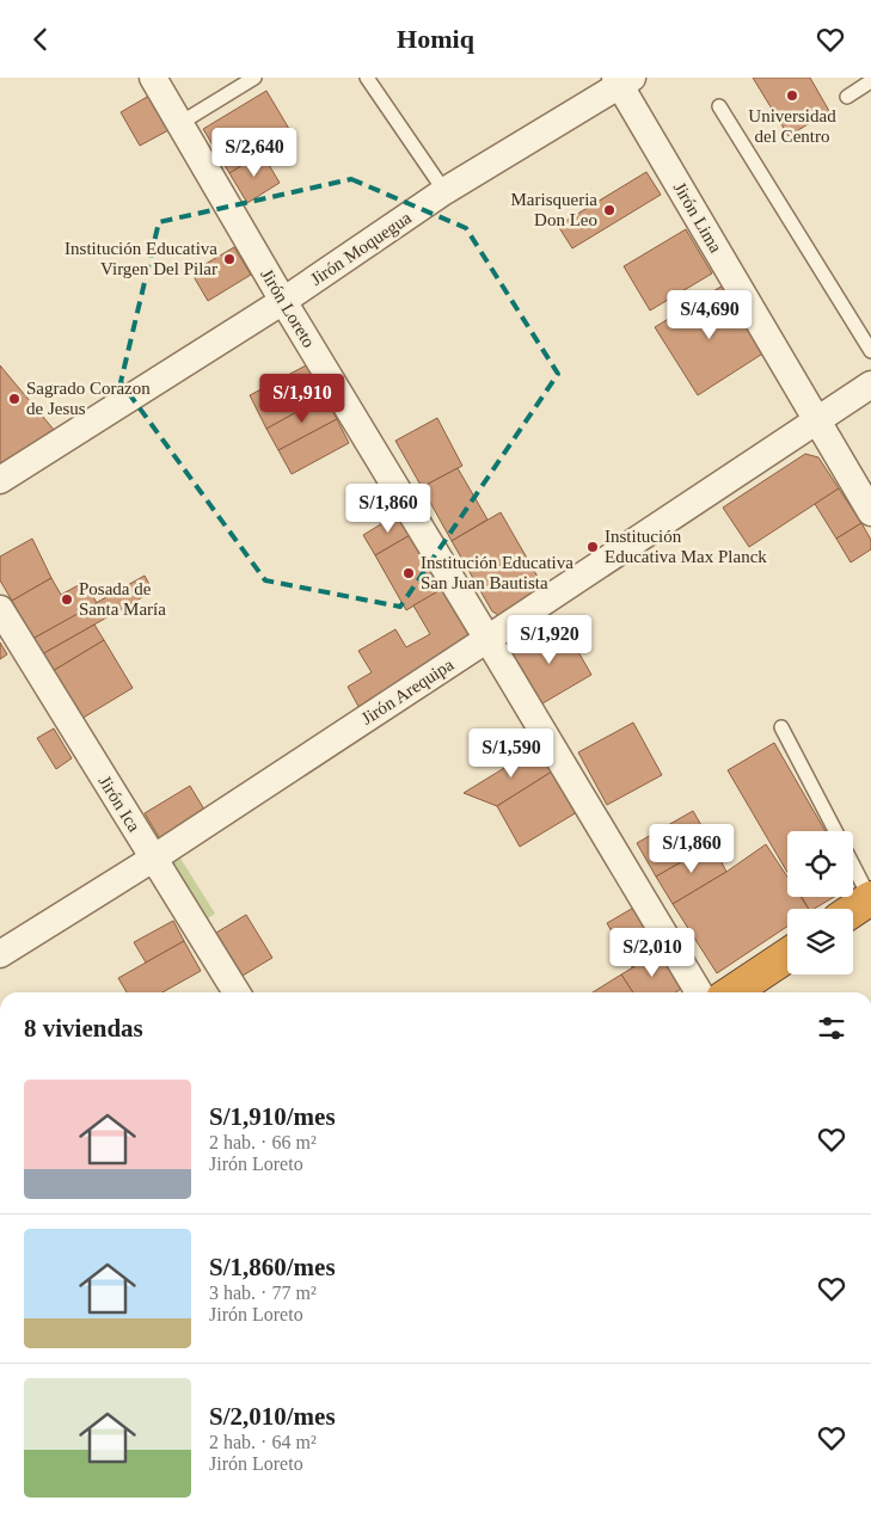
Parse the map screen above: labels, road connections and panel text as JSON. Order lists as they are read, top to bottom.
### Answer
{
  "streets": {
    "street": [
      "Jirón Lima",
      "Jirón Moquegua",
      "Jirón Loreto",
      "Jirón Arequipa",
      "Jirón Ica"
    ]
  },
  "crossings": [
    ["Jirón Lima", "Jirón Moquegua"],
    ["Jirón Lima", "Jirón Arequipa"],
    ["Jirón Moquegua", "Jirón Loreto"],
    ["Jirón Loreto", "Jirón Arequipa"],
    ["Jirón Arequipa", "Jirón Ica"]
  ],
  "places": [
    "Universidad del Centro",
    "Marisqueria Don Leo",
    "Institución Educativa Virgen Del Pilar",
    "Sagrado Corazon de Jesus",
    "Institución Educativa Max Planck",
    "Institución Educativa San Juan Bautista",
    "Posada de Santa María"
  ],
  "page": {
    "header": "Homiq",
    "price": [
      "S/2,640",
      "S/4,690",
      "S/1,910",
      "S/1,860",
      "S/1,920",
      "S/1,590",
      "S/1,860",
      "S/2,010"
    ],
    "heading": "8 viviendas",
    "list": [
      {
        "name": "S/1,910/mes",
        "note": "2 hab. · 66 m² · Jirón Loreto"
      },
      {
        "name": "S/1,860/mes",
        "note": "3 hab. · 77 m² · Jirón Loreto"
      },
      {
        "name": "S/2,010/mes",
        "note": "2 hab. · 64 m² · Jirón Loreto"
      }
    ]
  }
}
